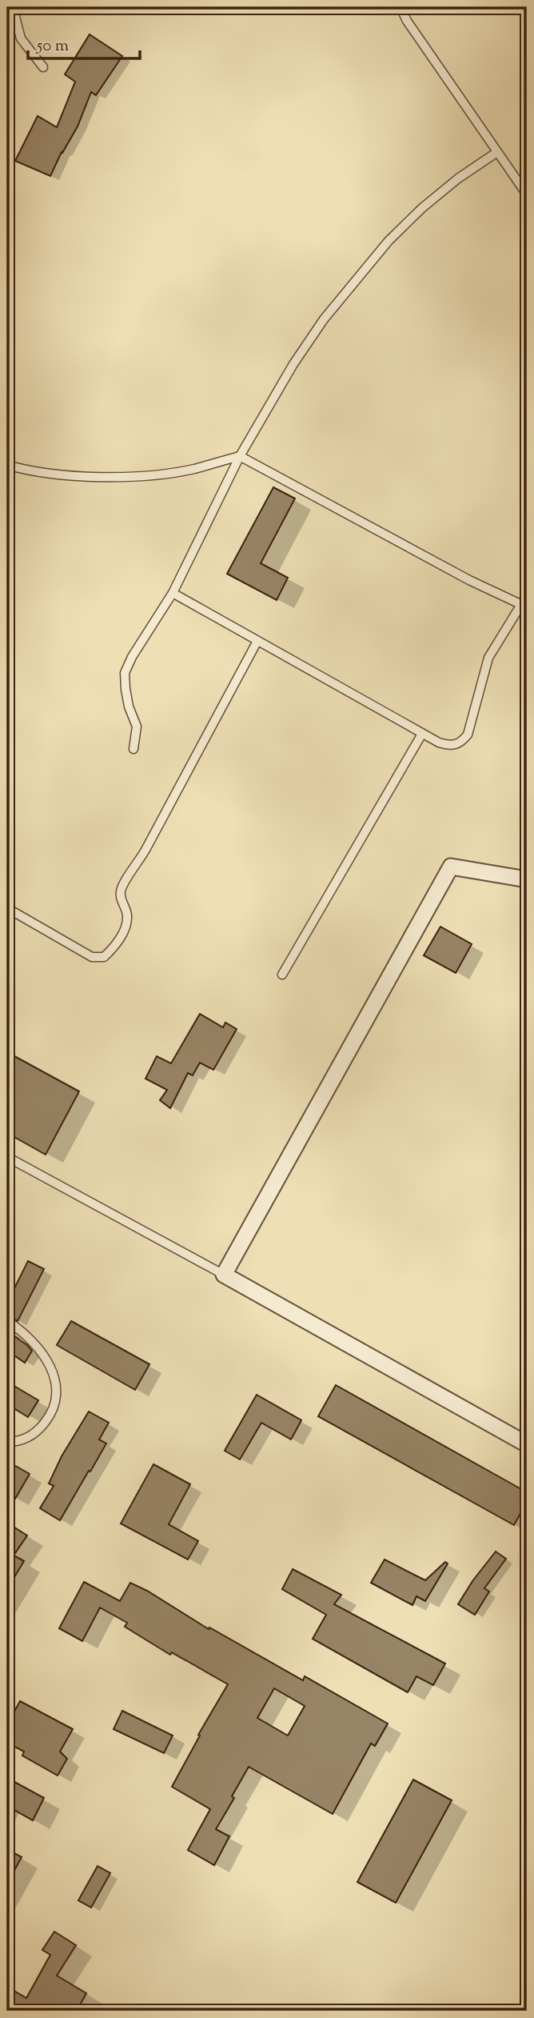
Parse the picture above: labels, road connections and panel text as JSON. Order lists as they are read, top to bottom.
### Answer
{
  "scale_bar": "50 m"
}
